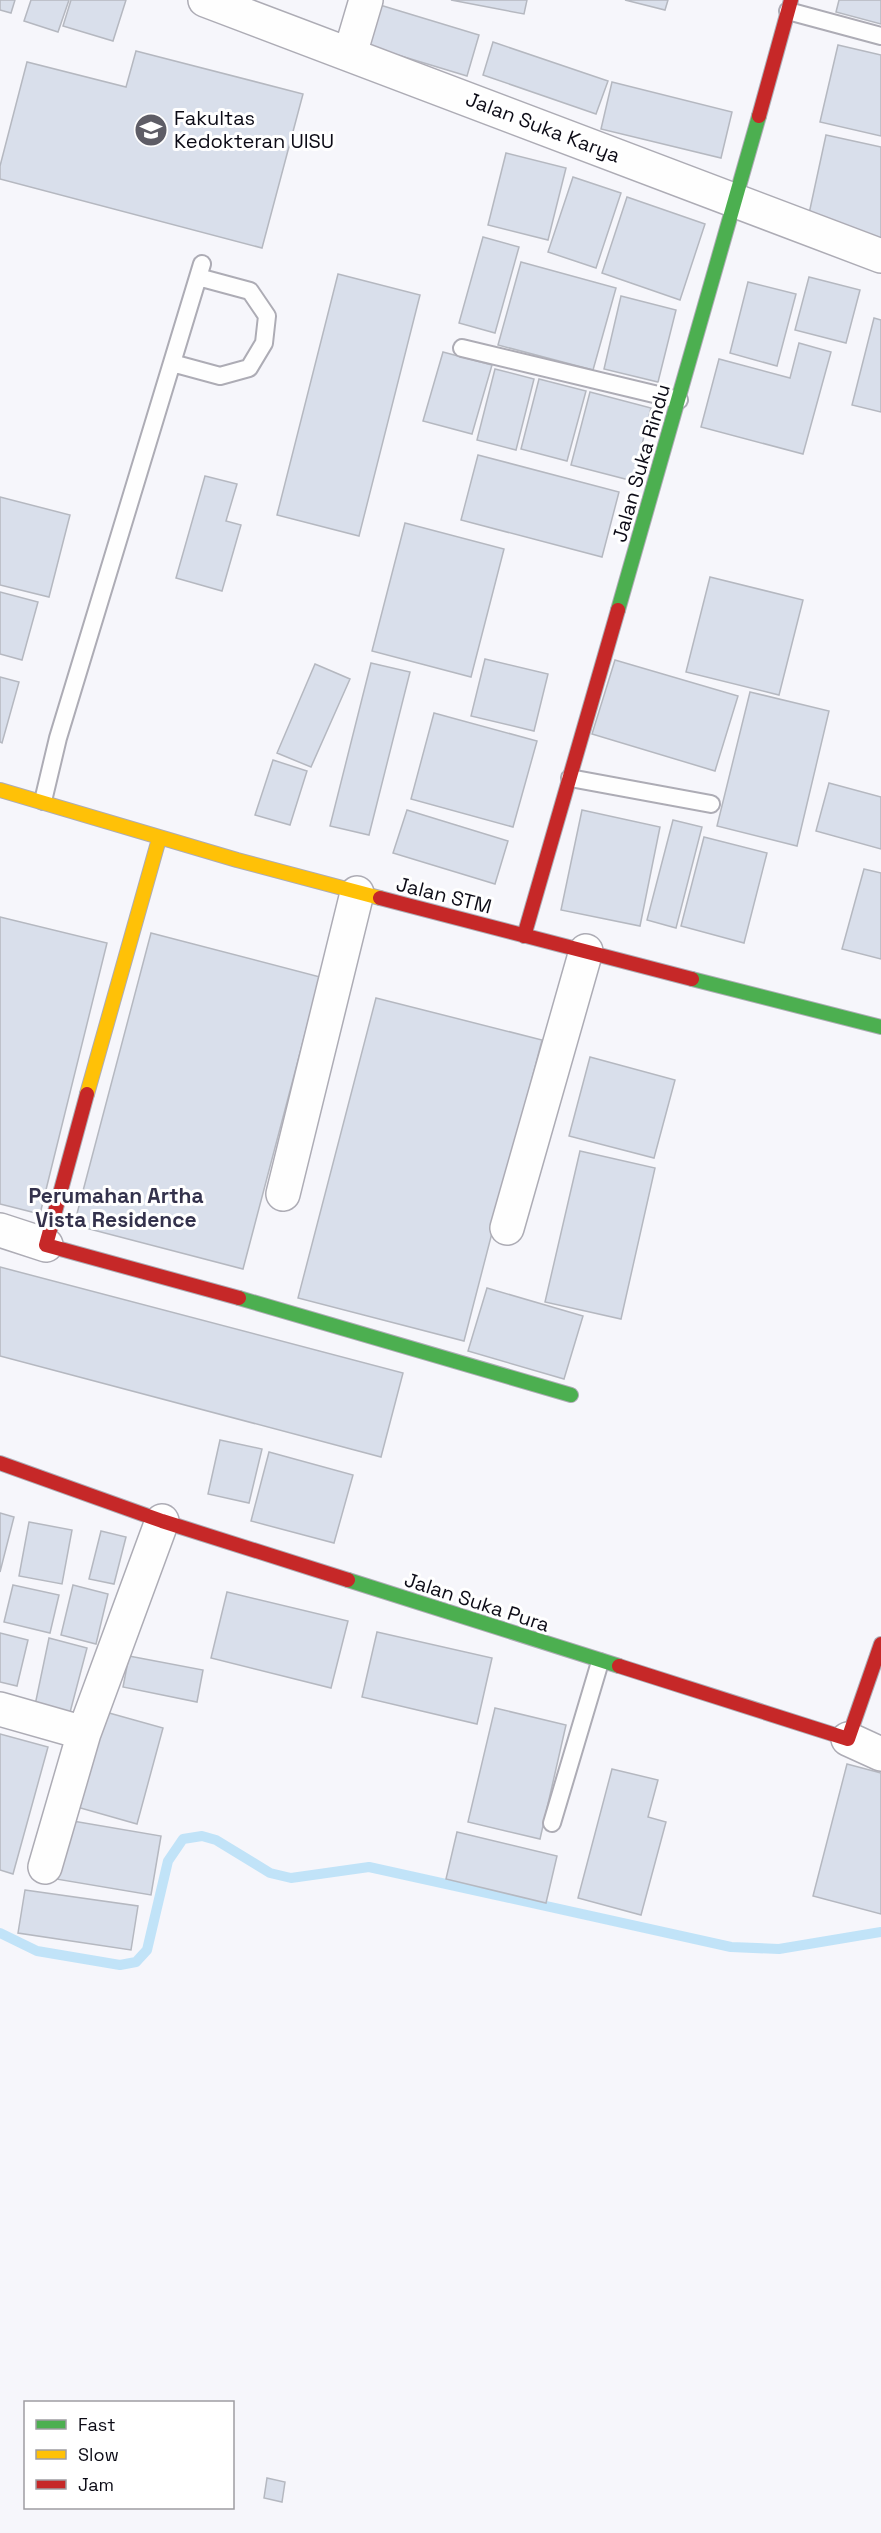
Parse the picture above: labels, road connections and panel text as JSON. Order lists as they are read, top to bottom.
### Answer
{
  "streets": {
    "street": [
      "Jalan Suka Karya",
      "Jalan Suka Rindu",
      "Jalan STM",
      "Jalan Suka Pura"
    ]
  },
  "crossings": [
    ["Jalan Suka Karya", "Jalan Suka Rindu"],
    ["Jalan Suka Rindu", "Jalan STM"]
  ],
  "districts": ["Perumahan Artha Vista Residence"],
  "places": {
    "school or university": ["Fakultas Kedokteran UISU"]
  },
  "legend": ["Fast", "Slow", "Jam"]
}
